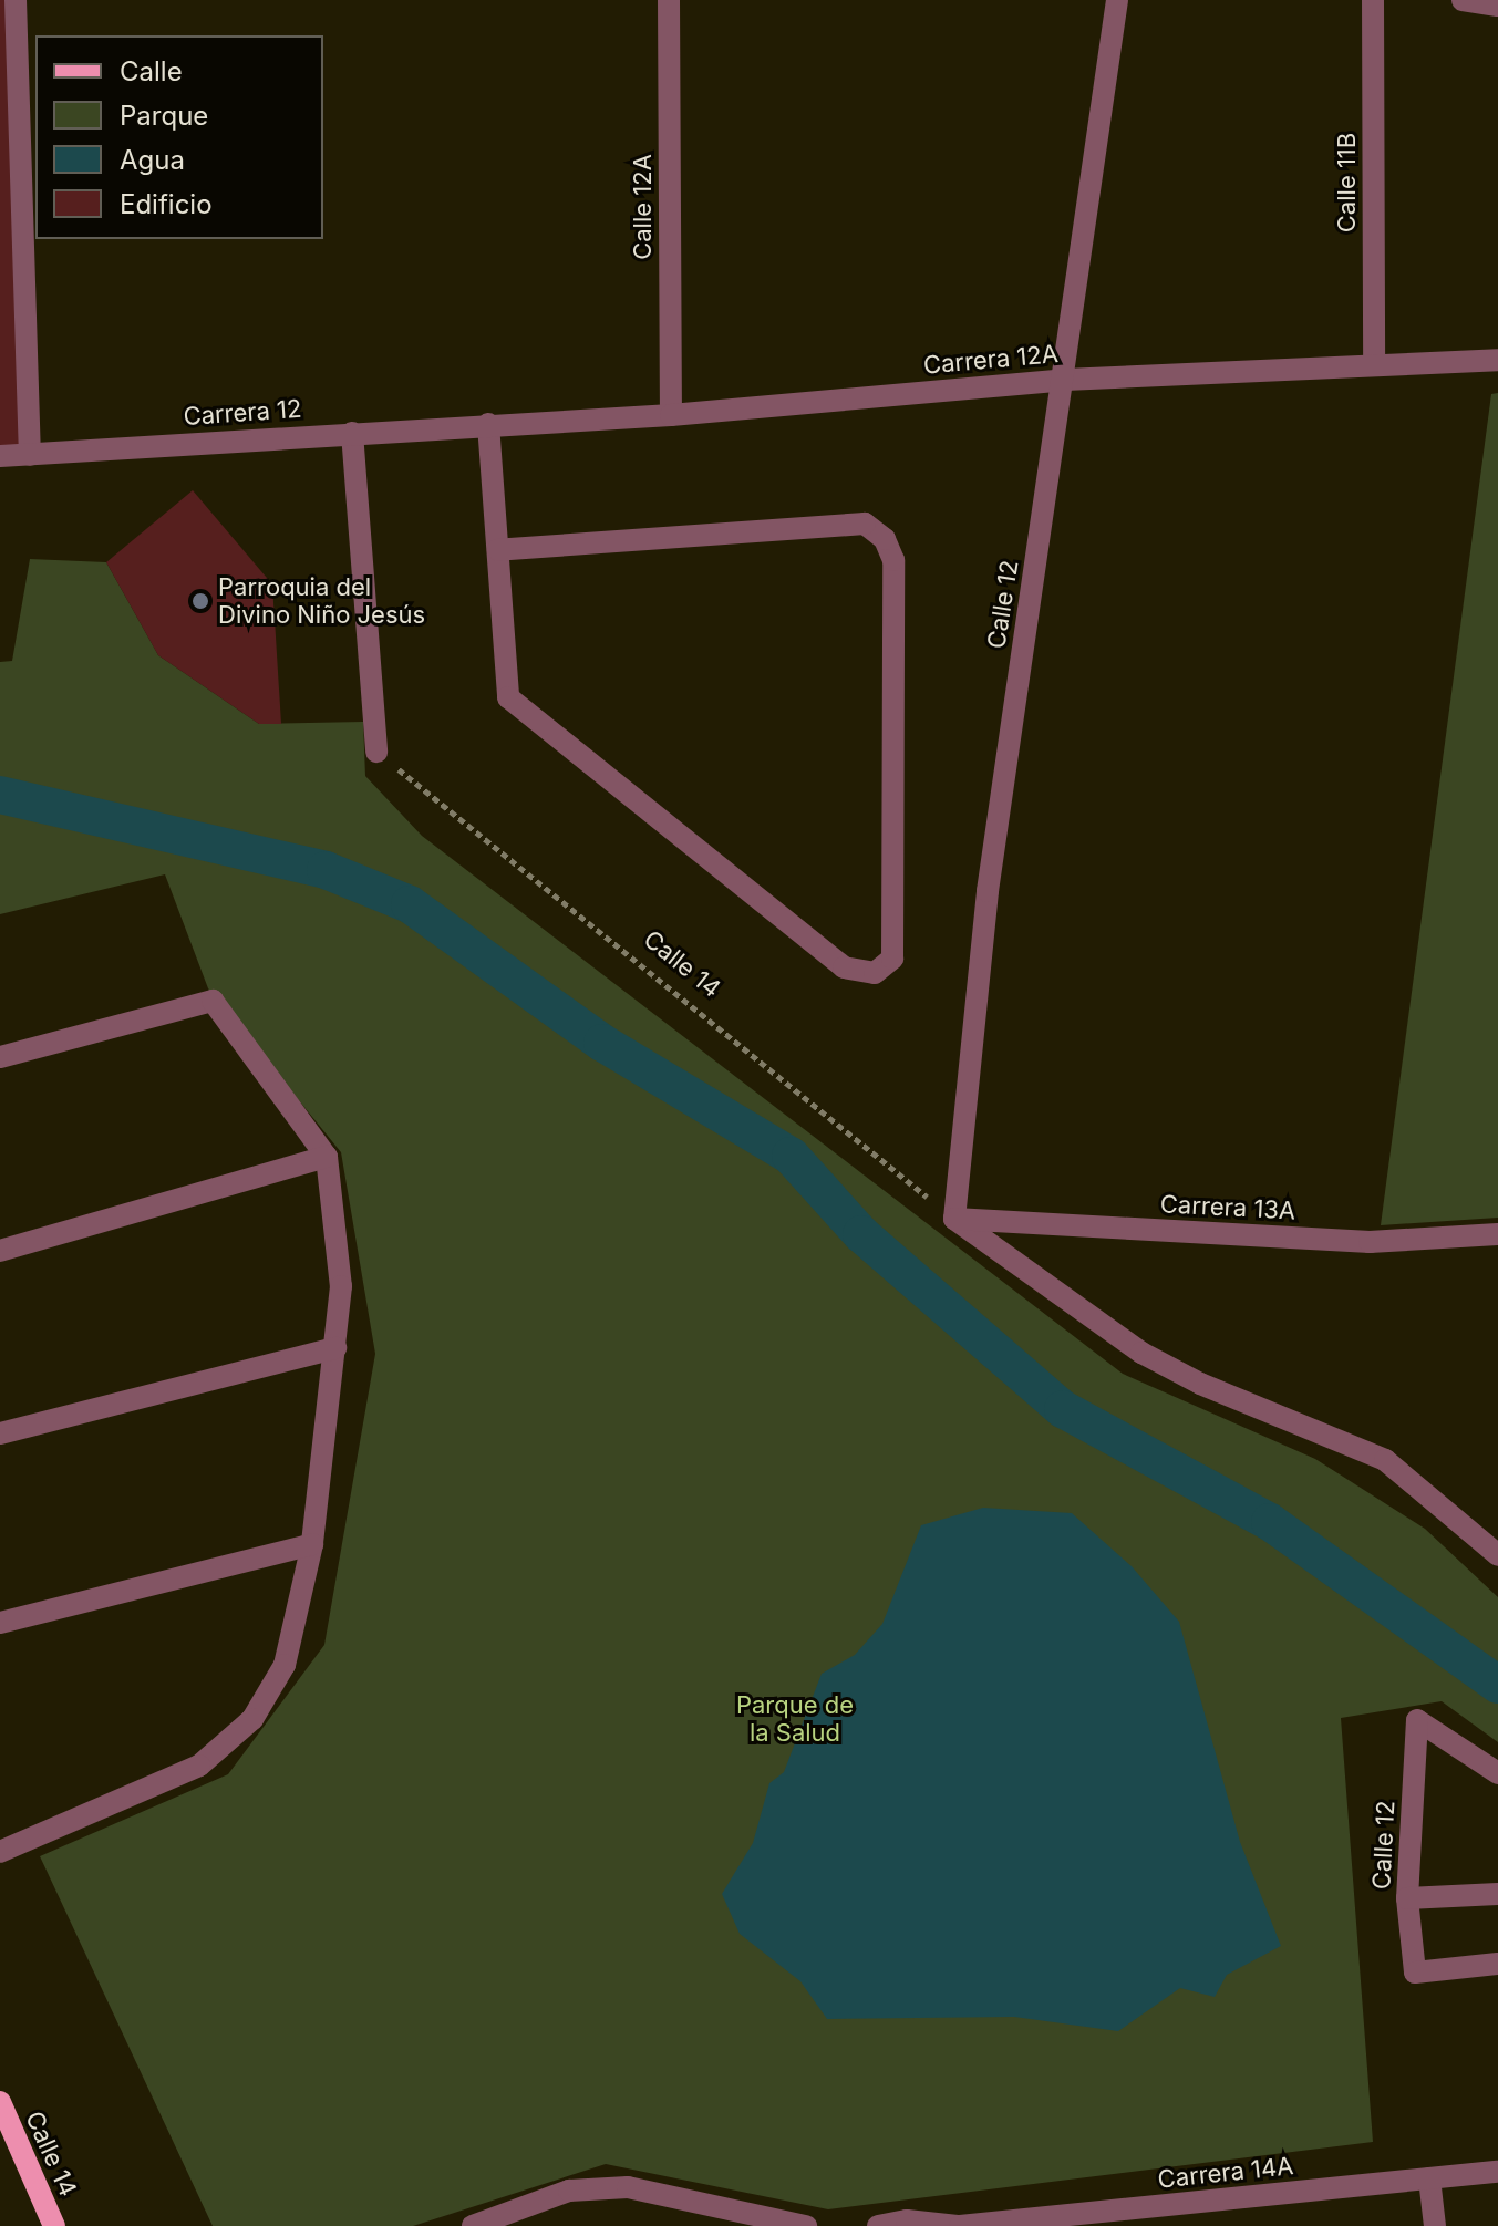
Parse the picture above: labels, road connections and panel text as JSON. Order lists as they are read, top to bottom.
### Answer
{
  "streets": {
    "main road": ["Calle 14"],
    "street": [
      "Calle 11B",
      "Calle 12A",
      "Carrera 12A",
      "Carrera 12",
      "Calle 12",
      "Carrera 13A",
      "Carrera 14A"
    ]
  },
  "crossings": [
    ["Calle 11B", "Carrera 12A"],
    ["Calle 12A", "Carrera 12A"],
    ["Carrera 12A", "Carrera 12"],
    ["Carrera 12A", "Calle 12"],
    ["Calle 12", "Calle 14"],
    ["Calle 12", "Carrera 13A"],
    ["Calle 14", "Carrera 13A"]
  ],
  "parks": ["Parque de la Salud"],
  "places": ["Parroquia del Divino Niño Jesús"],
  "legend": [
    "Calle",
    "Parque",
    "Agua",
    "Edificio"
  ]
}
